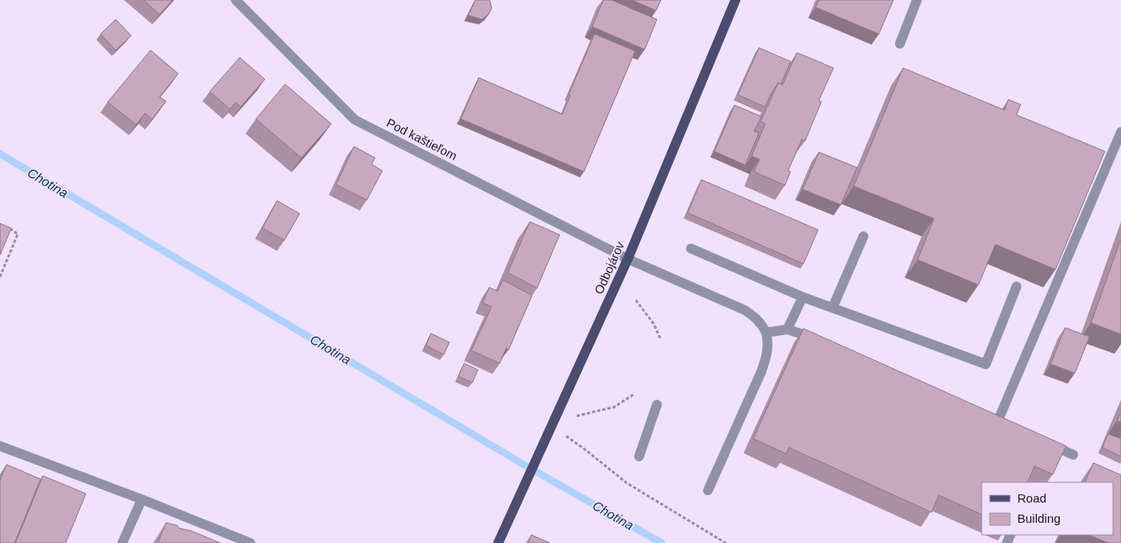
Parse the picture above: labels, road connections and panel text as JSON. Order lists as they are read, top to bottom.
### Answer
{
  "streets": {
    "main road": ["Odbojárov"],
    "street": ["Pod kaštieľom"]
  },
  "crossings": [
    ["Pod kaštieľom", "Odbojárov"]
  ],
  "water": ["Chotina"],
  "legend": ["Road", "Building"]
}
